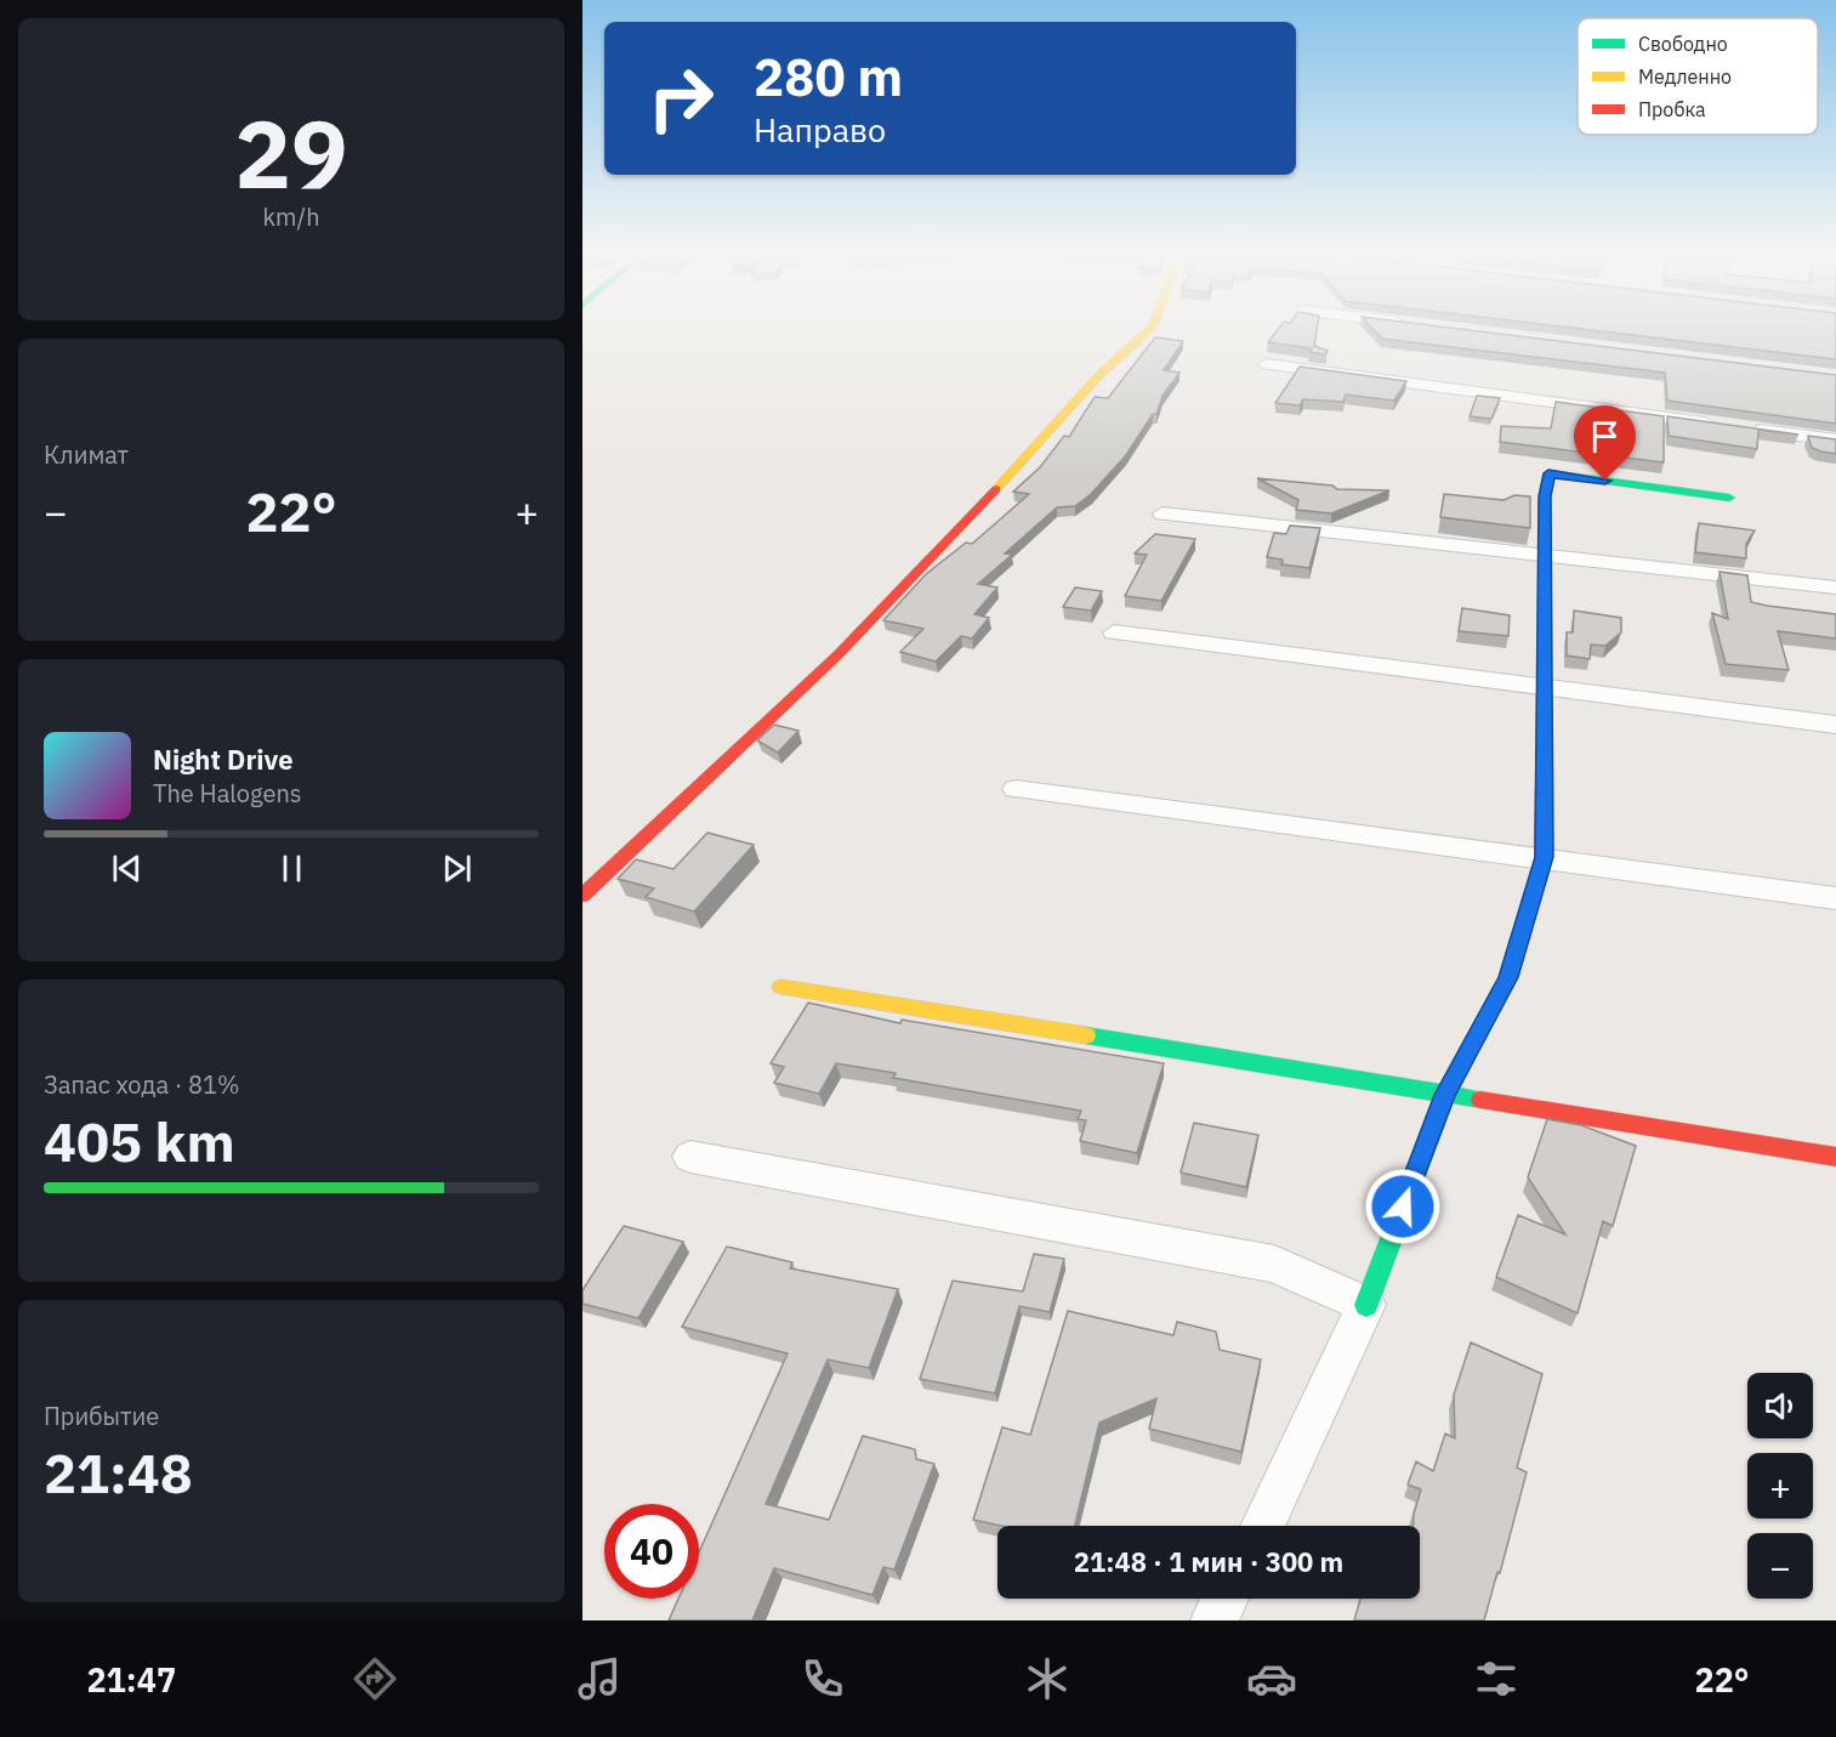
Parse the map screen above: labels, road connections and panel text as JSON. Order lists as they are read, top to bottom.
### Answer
{
  "legend": ["Свободно", "Медленно", "Пробка"],
  "page": {
    "tile": [
      ["29", "km/h"],
      "Климат",
      ["Запас хода · 81%", "405 km"],
      ["Прибытие", "21:48"]
    ],
    "turn": ["280 m", "Направо"],
    "heat": ["−", "22°", "+"],
    "song": ["Night Drive", "The Halogens"],
    "map_buttons": ["+", "−"],
    "limit": "40",
    "trip": "21:48 · 1 мин · 300 m",
    "tabs": ["21:47", "22°"]
  }
}
